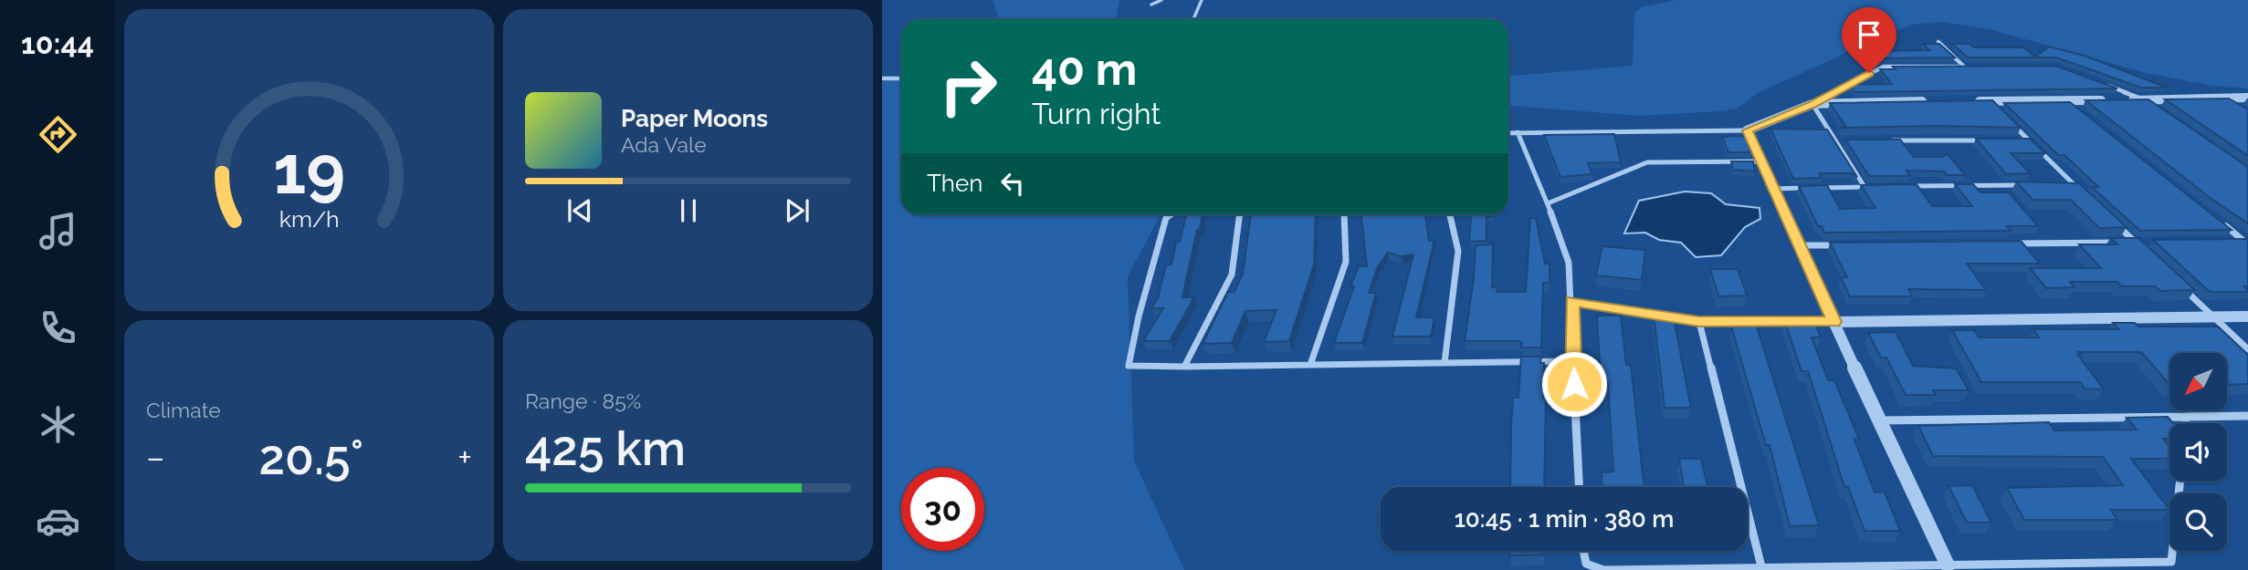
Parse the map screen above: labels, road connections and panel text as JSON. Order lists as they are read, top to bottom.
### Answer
{
  "north": "bottom left",
  "page": {
    "tabs": "10:44",
    "turn": ["40 m", "Turn right"],
    "song": ["Paper Moons", "Ada Vale"],
    "then": "Then",
    "tile": [
      "Climate",
      ["Range · 85%", "425 km"]
    ],
    "heat": ["−", "20.5°", "+"],
    "limit": "30",
    "trip": "10:45 · 1 min · 380 m",
    "gauge": ["19", "km/h"]
  }
}
